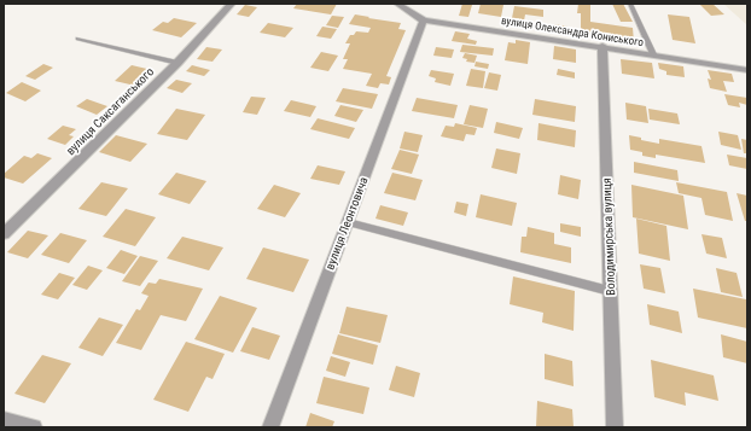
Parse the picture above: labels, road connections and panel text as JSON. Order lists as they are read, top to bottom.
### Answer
{
  "streets": {
    "street": [
      "вулиця Олександра Кониського",
      "вулиця Саксаганського",
      "вулиця Леонтовича",
      "Володимирська вулиця"
    ]
  },
  "crossings": [
    ["вулиця Олександра Кониського", "вулиця Леонтовича"],
    ["вулиця Олександра Кониського", "Володимирська вулиця"]
  ]
}
